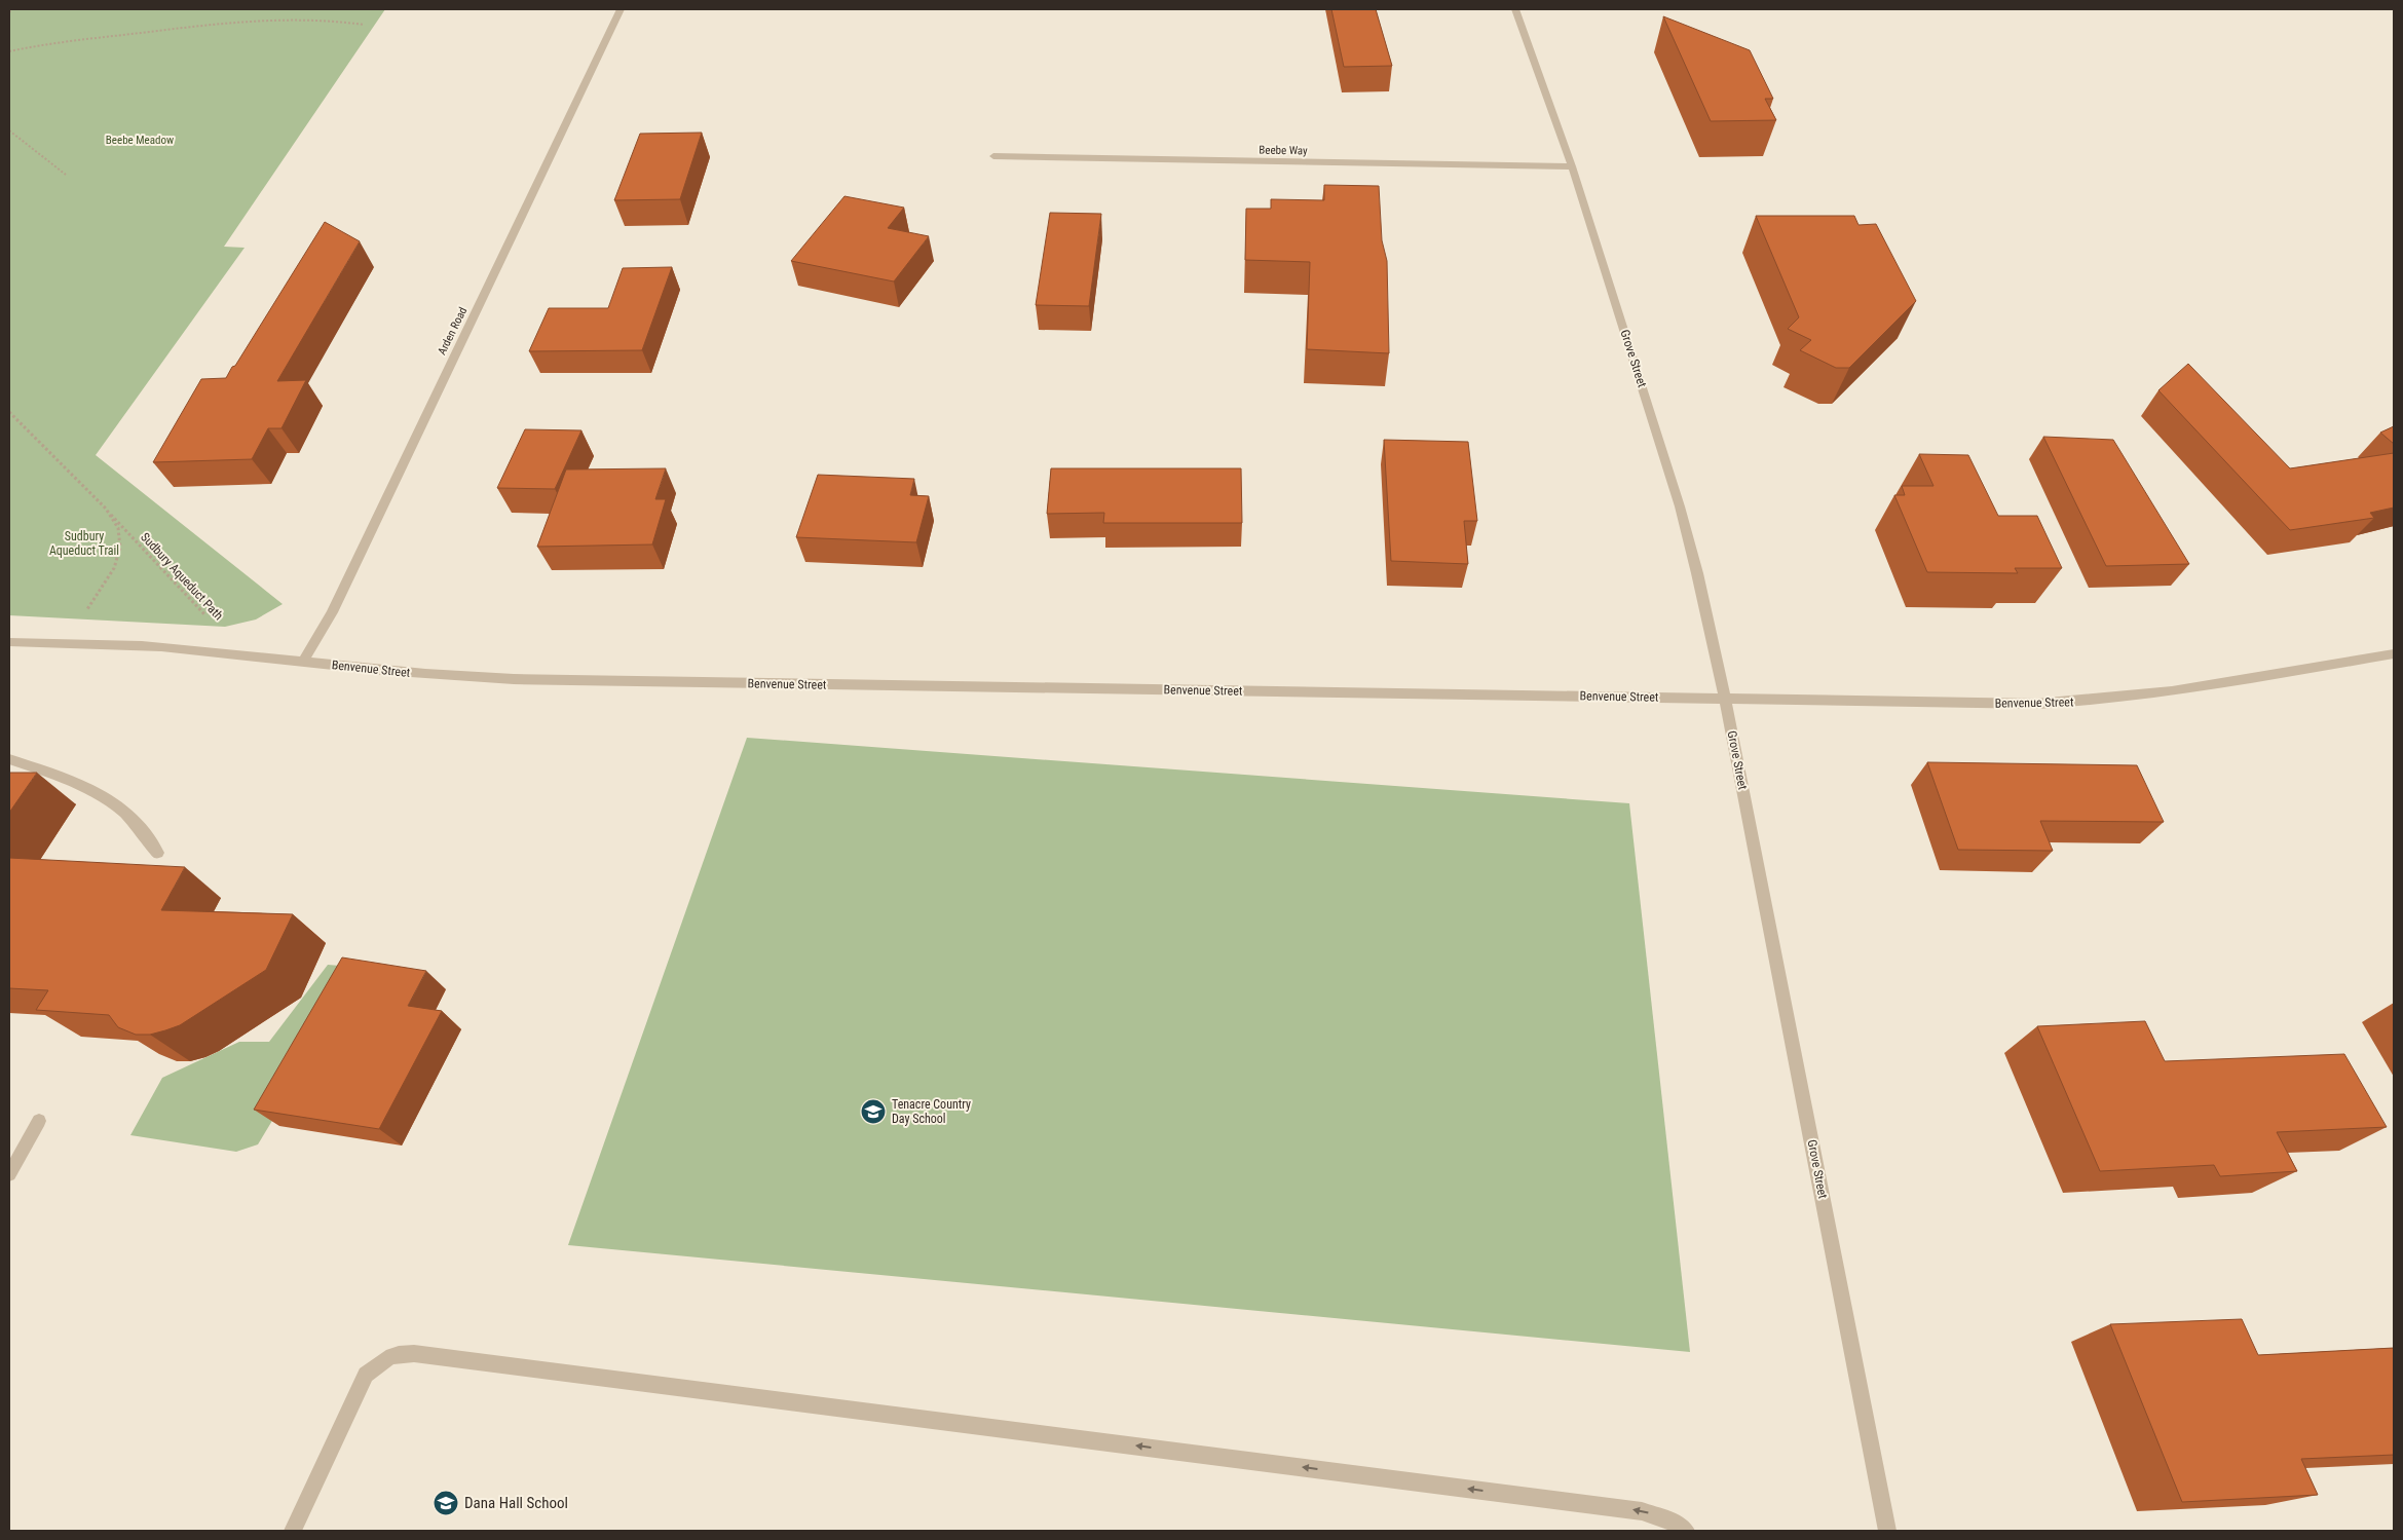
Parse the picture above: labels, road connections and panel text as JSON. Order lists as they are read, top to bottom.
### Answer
{
  "streets": {
    "street": [
      "Beebe Way",
      "Arden Road",
      "Grove Street",
      "Benvenue Street"
    ],
    "path": ["Sudbury Aqueduct Path"]
  },
  "crossings": [
    ["Beebe Way", "Grove Street"],
    ["Arden Road", "Benvenue Street"],
    ["Grove Street", "Benvenue Street"],
    ["Sudbury Aqueduct Path", "Benvenue Street"]
  ],
  "parks": ["Beebe Meadow", "Sudbury Aqueduct Trail"],
  "places": {
    "school or university": ["Tenacre Country Day School", "Dana Hall School"]
  }
}
